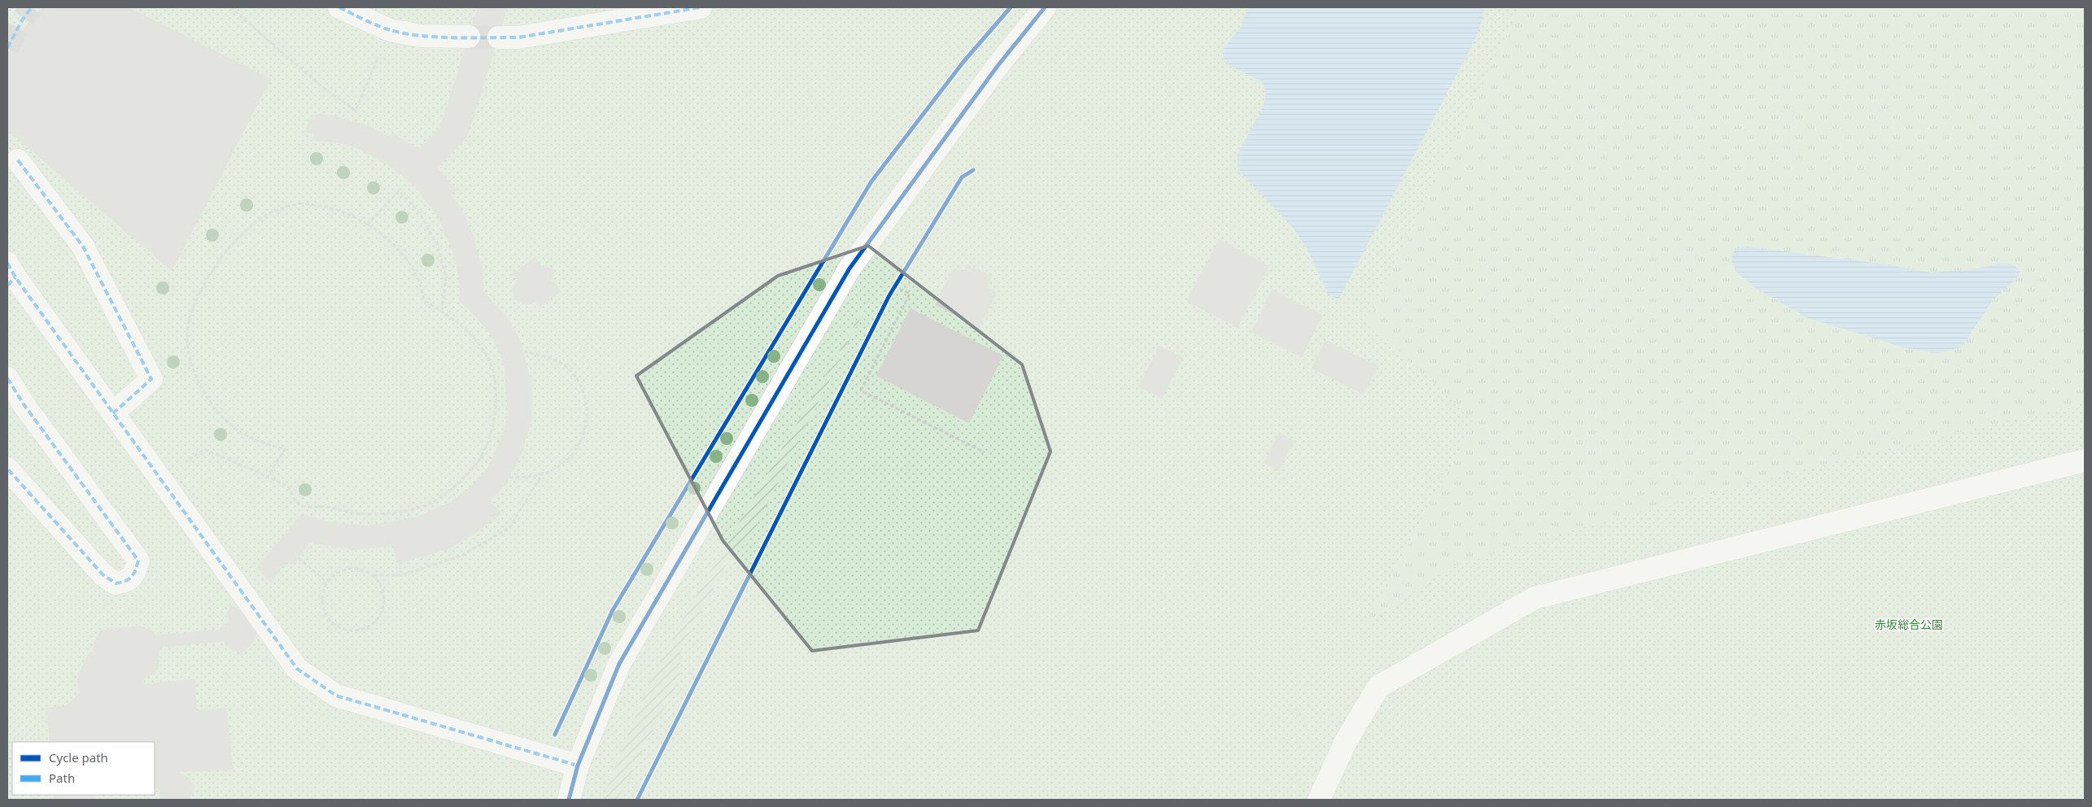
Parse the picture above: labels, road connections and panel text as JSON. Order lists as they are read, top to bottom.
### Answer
{
  "parks": ["赤坂総合公園"],
  "legend": ["Cycle path", "Path"]
}
